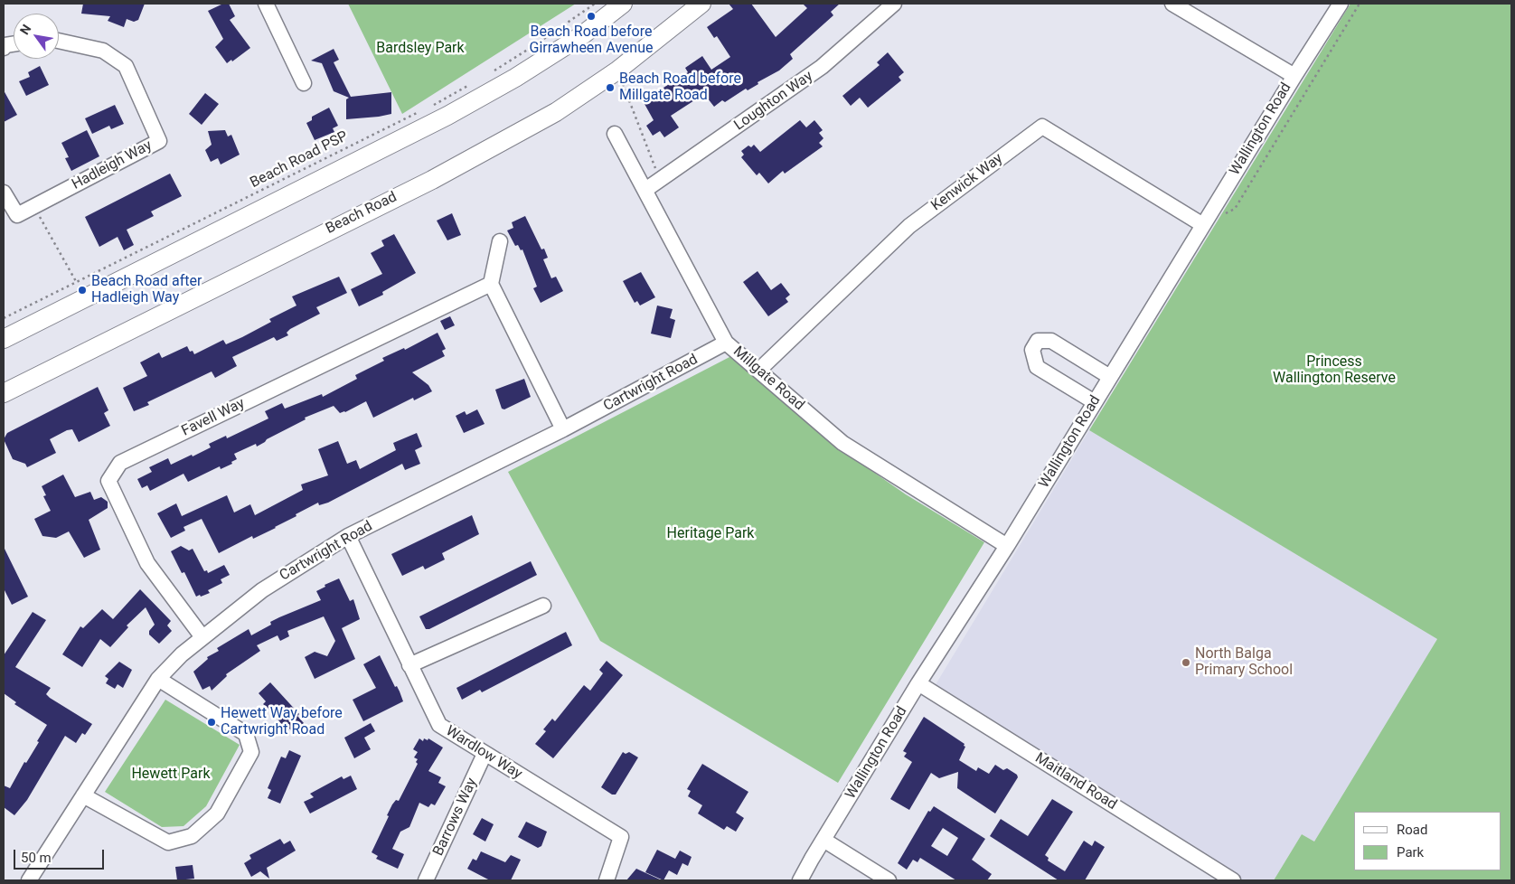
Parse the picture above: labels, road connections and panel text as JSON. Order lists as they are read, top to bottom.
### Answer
{
  "streets": {
    "main road": ["Beach Road"],
    "street": [
      "Loughton Way",
      "Wallington Road",
      "Hadleigh Way",
      "Kenwick Way",
      "Millgate Road",
      "Cartwright Road",
      "Favell Way",
      "Wardlow Way",
      "Maitland Road",
      "Barrows Way"
    ],
    "path": ["Beach Road PSP"]
  },
  "crossings": [
    ["Loughton Way", "Millgate Road"],
    ["Wallington Road", "Kenwick Way"],
    ["Wallington Road", "Millgate Road"],
    ["Wallington Road", "Maitland Road"],
    ["Kenwick Way", "Millgate Road"],
    ["Millgate Road", "Cartwright Road"],
    ["Cartwright Road", "Favell Way"],
    ["Cartwright Road", "Wardlow Way"],
    ["Wardlow Way", "Barrows Way"]
  ],
  "parks": [
    "Bardsley Park",
    "Princess Wallington Reserve",
    "Heritage Park",
    "Hewett Park"
  ],
  "places": [
    "Beach Road before Girrawheen Avenue",
    "Beach Road before Millgate Road",
    "Beach Road after Hadleigh Way",
    "North Balga Primary School",
    "Hewett Way before Cartwright Road"
  ],
  "legend": ["Road", "Park"],
  "scale_bar": "50 m",
  "north": "top left"
}
